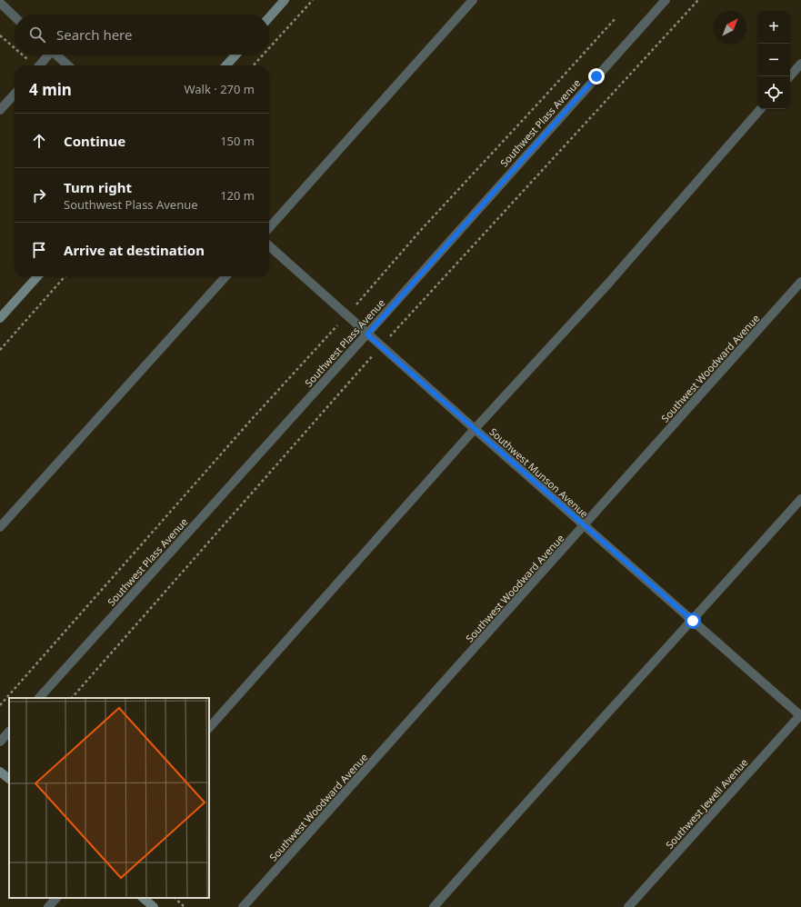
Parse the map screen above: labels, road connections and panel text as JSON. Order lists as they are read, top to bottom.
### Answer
{
  "streets": {
    "street": [
      "Southwest Plass Avenue",
      "Southwest Woodward Avenue",
      "Southwest Munson Avenue",
      "Southwest Jewell Avenue"
    ]
  },
  "crossings": [
    ["Southwest Plass Avenue", "Southwest Munson Avenue"],
    ["Southwest Woodward Avenue", "Southwest Munson Avenue"],
    ["Southwest Munson Avenue", "Southwest Jewell Avenue"]
  ],
  "north": "top right",
  "page": {
    "map_buttons": ["+", "−"],
    "search": "Search here",
    "heading": ["4 min", "Walk · 270 m"],
    "list": [
      ["Continue", "150 m"],
      ["Turn right", "Southwest Plass Avenue", "120 m"],
      "Arrive at destination"
    ]
  }
}
